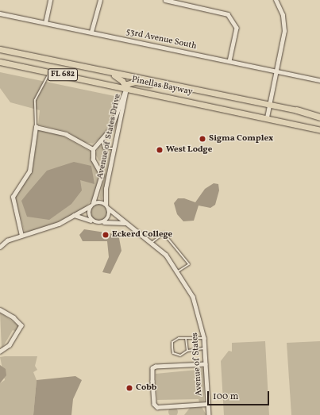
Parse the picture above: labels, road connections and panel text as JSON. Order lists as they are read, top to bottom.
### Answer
{
  "streets": {
    "main road": ["FL 682", "Pinellas Bayway"],
    "street": ["53rd Avenue South", "Avenue of States Drive", "Avenue of States"]
  },
  "crossings": [
    ["Pinellas Bayway", "Avenue of States Drive"],
    ["Avenue of States Drive", "Avenue of States"]
  ],
  "places": [
    "Sigma Complex",
    "West Lodge",
    "Eckerd College",
    "Cobb"
  ],
  "scale_bar": "100 m"
}
